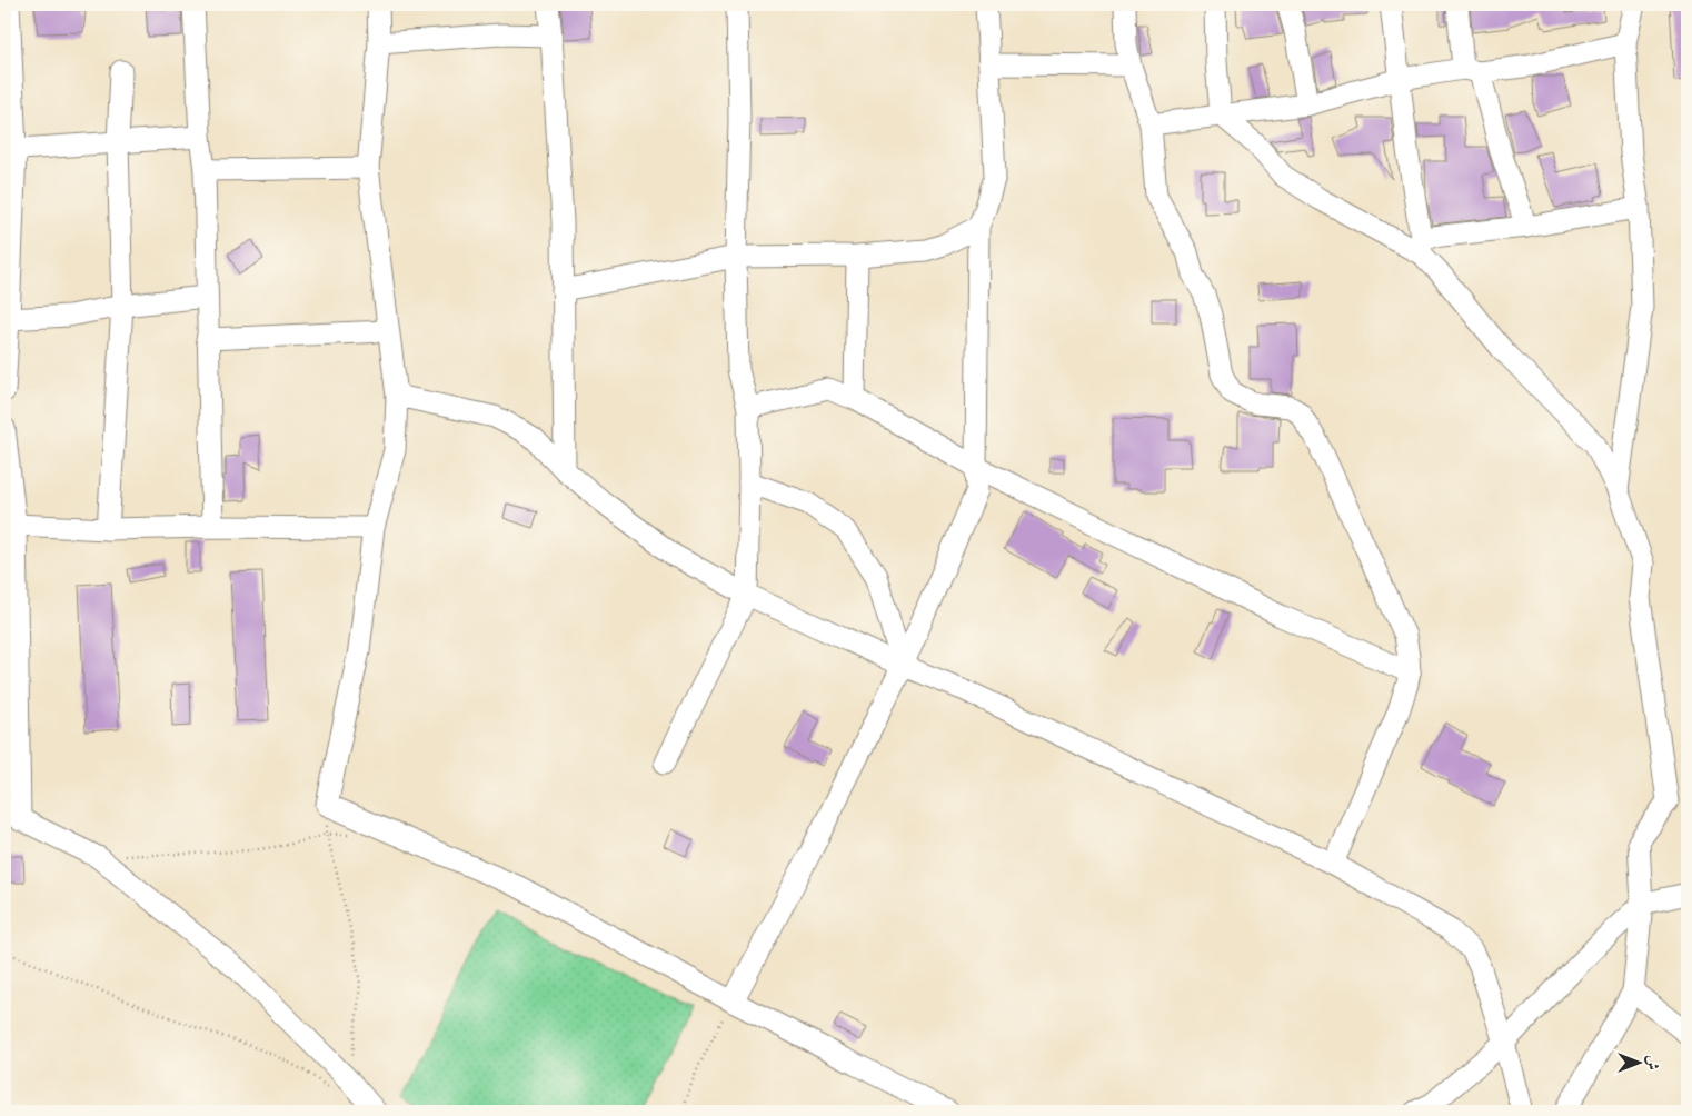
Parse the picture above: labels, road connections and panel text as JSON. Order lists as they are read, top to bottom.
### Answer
{
  "north": "right"
}
